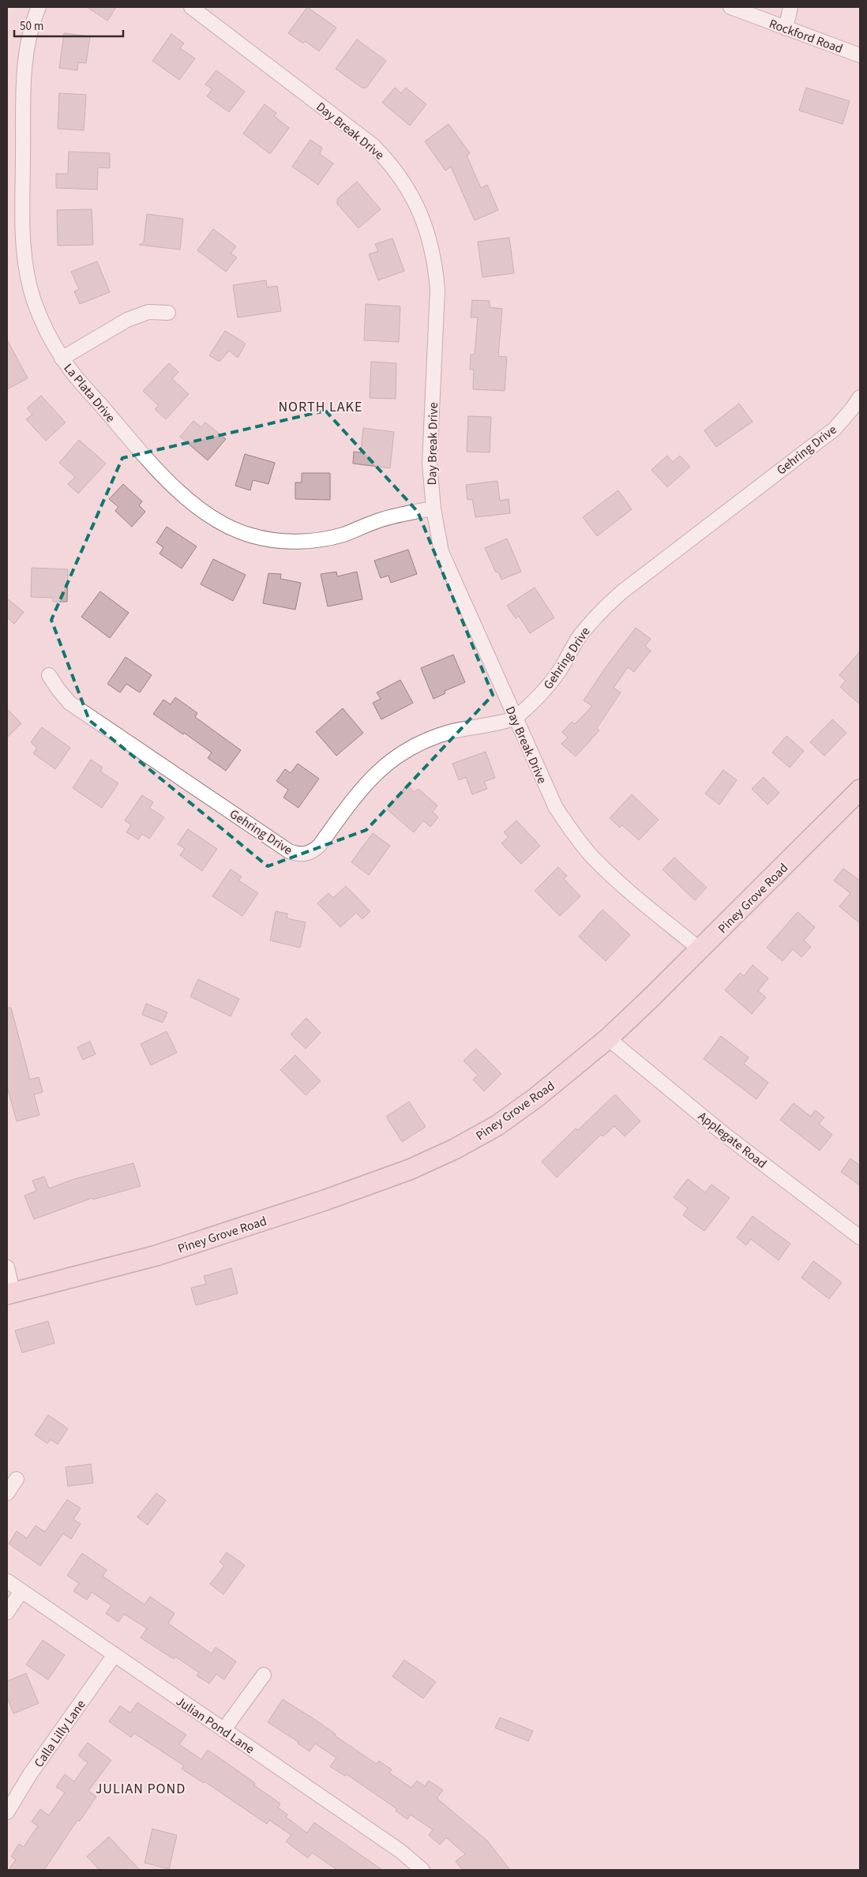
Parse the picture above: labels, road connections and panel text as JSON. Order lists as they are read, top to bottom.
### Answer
{
  "streets": {
    "main road": ["Piney Grove Road"],
    "street": [
      "Rockford Road",
      "Day Break Drive",
      "La Plata Drive",
      "Gehring Drive",
      "Applegate Road",
      "Julian Pond Lane",
      "Calla Lilly Lane"
    ]
  },
  "crossings": [
    ["Day Break Drive", "La Plata Drive"],
    ["Day Break Drive", "Gehring Drive"],
    ["Day Break Drive", "Piney Grove Road"],
    ["Piney Grove Road", "Applegate Road"],
    ["Julian Pond Lane", "Calla Lilly Lane"]
  ],
  "districts": ["NORTH LAKE", "JULIAN POND"],
  "scale_bar": "50 m"
}
